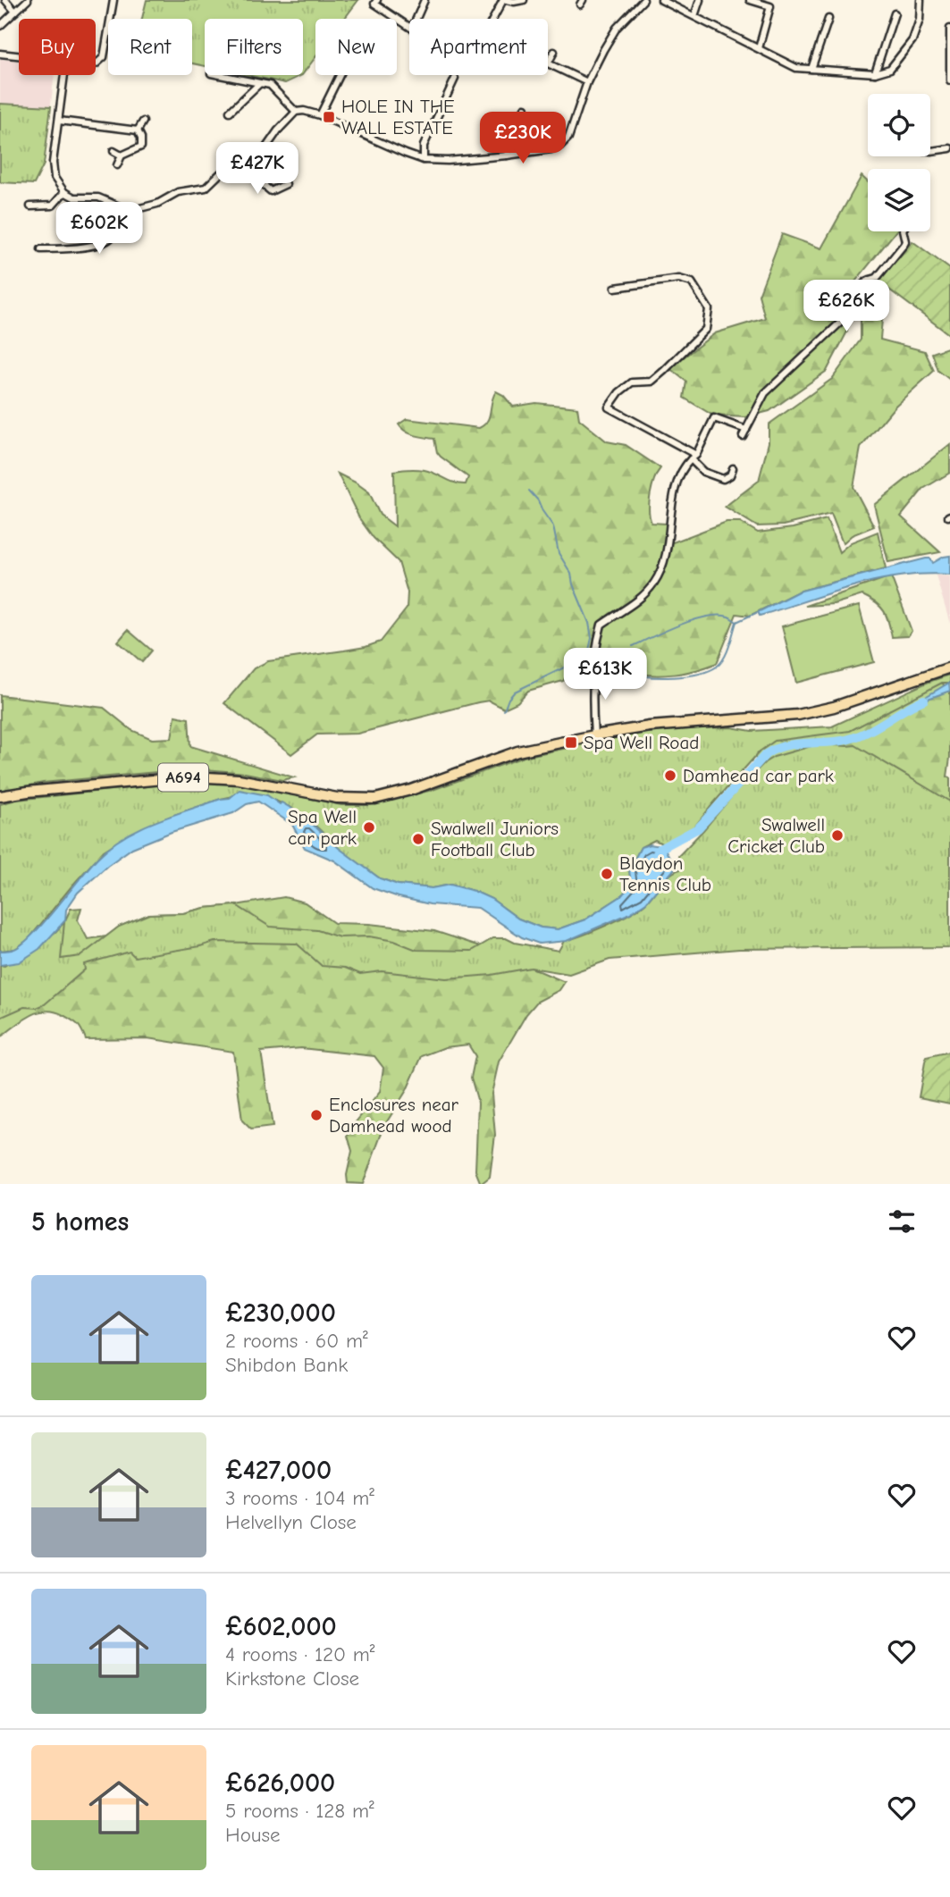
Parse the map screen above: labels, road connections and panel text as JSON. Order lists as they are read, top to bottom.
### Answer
{
  "streets": {
    "main road": ["A694"]
  },
  "places": {
    "transit": ["HOLE IN THE WALL ESTATE", "Spa Well Road"],
    "other": [
      "Damhead car park",
      "Spa Well car park",
      "Swalwell Cricket Club",
      "Swalwell Juniors Football Club",
      "Blaydon Tennis Club",
      "Enclosures near Damhead wood"
    ]
  },
  "page": {
    "chip": [
      "Buy",
      "Rent",
      "Filters",
      "New",
      "Apartment"
    ],
    "price": [
      "£230K",
      "£427K",
      "£602K",
      "£626K",
      "£613K"
    ],
    "heading": "5 homes",
    "list": [
      {
        "name": "£230,000",
        "note": "2 rooms · 60 m² · Shibdon Bank"
      },
      {
        "name": "£427,000",
        "note": "3 rooms · 104 m² · Helvellyn Close"
      },
      {
        "name": "£602,000",
        "note": "4 rooms · 120 m² · Kirkstone Close"
      },
      {
        "name": "£626,000",
        "note": "5 rooms · 128 m² · House"
      }
    ]
  }
}
